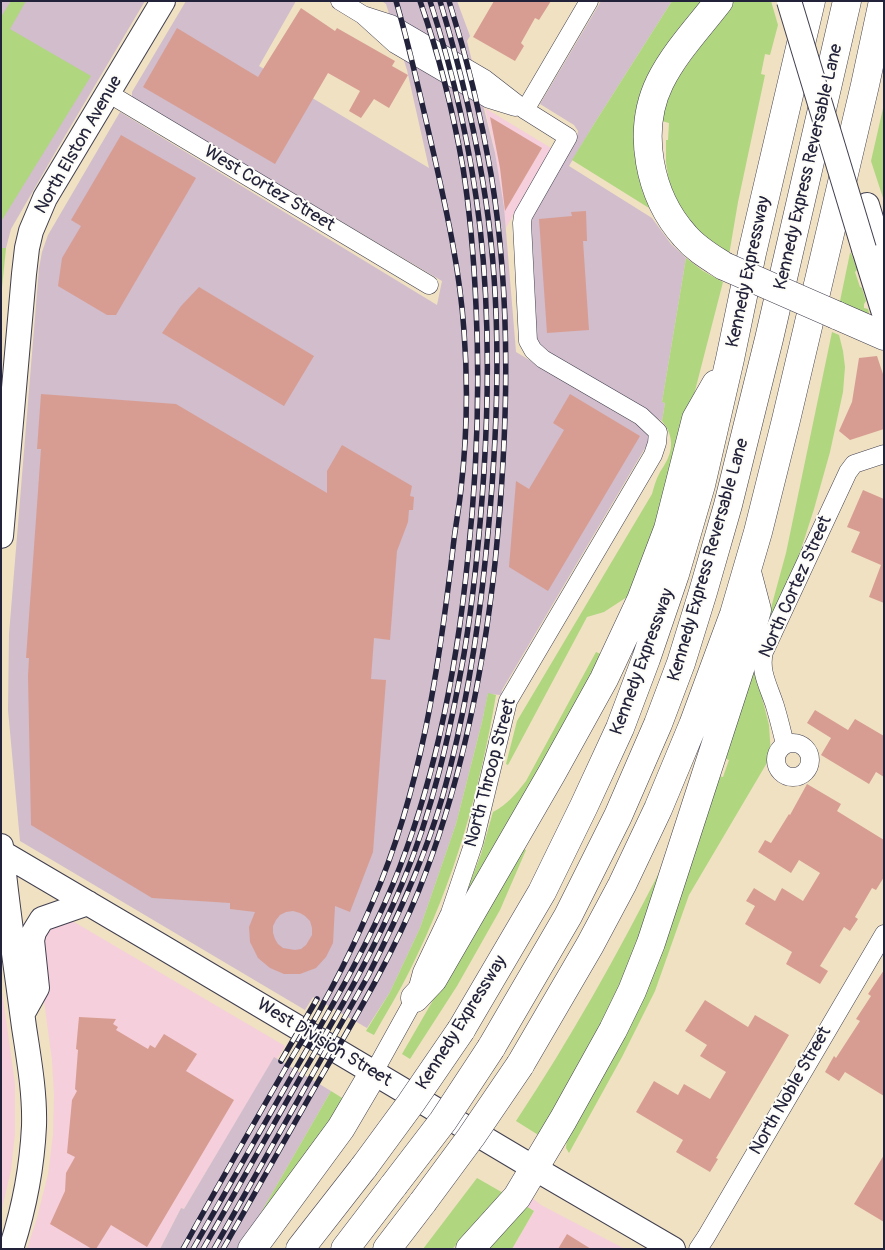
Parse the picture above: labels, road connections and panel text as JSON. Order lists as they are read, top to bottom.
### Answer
{
  "streets": {
    "highway": ["Kennedy Express Reversable Lane", "Kennedy Expressway"],
    "main road": ["North Elston Avenue", "West Division Street"],
    "street": [
      "West Cortez Street",
      "North Cortez Street",
      "North Throop Street",
      "North Noble Street"
    ]
  },
  "crossings": [
    ["North Elston Avenue", "West Cortez Street"],
    ["North Throop Street", "West Division Street"]
  ]
}
